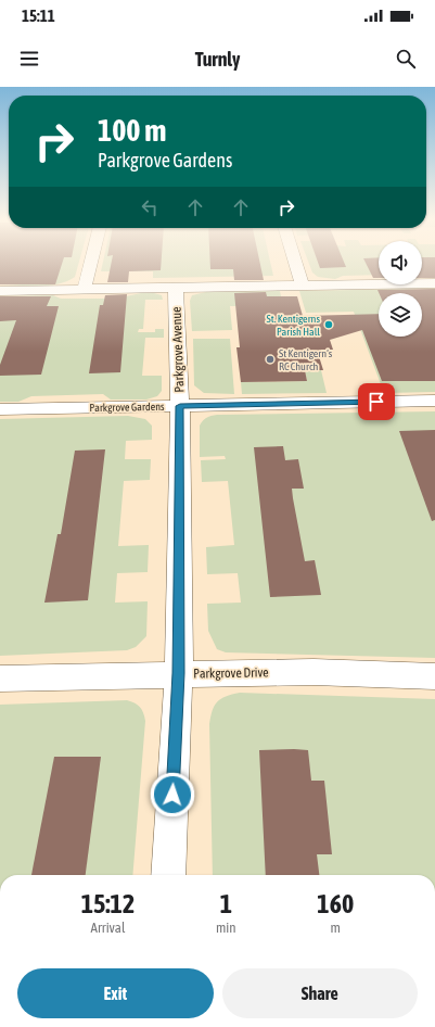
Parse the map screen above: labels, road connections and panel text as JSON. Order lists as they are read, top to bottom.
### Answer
{
  "streets": {
    "street": ["Parkgrove Avenue", "Parkgrove Gardens", "Parkgrove Drive"]
  },
  "crossings": [
    ["Parkgrove Avenue", "Parkgrove Gardens"],
    ["Parkgrove Avenue", "Parkgrove Drive"]
  ],
  "places": ["St. Kentigerns Parish Hall", "St Kentigern’s RC Church"],
  "page": {
    "status": "15:11",
    "header": "Turnly",
    "turn": ["100 m", "Parkgrove Gardens"],
    "eta": [
      "15:12",
      "Arrival",
      "1",
      "min",
      "160",
      "m"
    ],
    "buttons": ["Exit", "Share"]
  }
}
